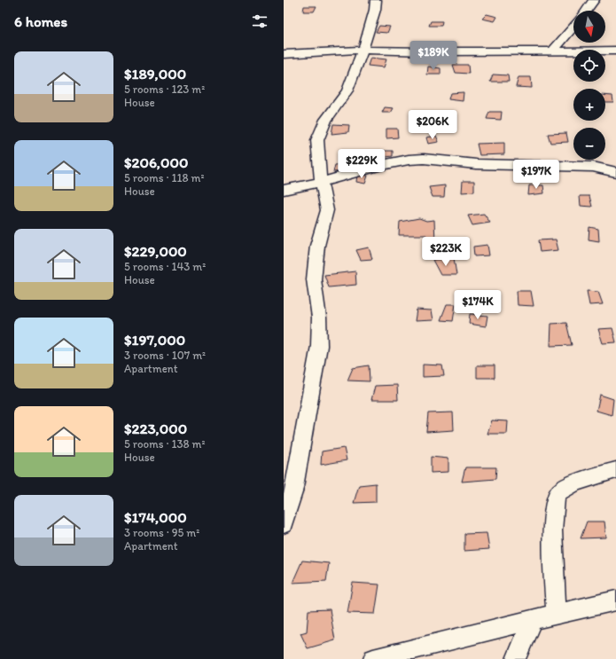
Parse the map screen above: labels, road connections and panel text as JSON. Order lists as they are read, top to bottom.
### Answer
{
  "north": "bottom",
  "page": {
    "heading": "6 homes",
    "map_buttons": ["+", "−"],
    "price": [
      "$189K",
      "$206K",
      "$229K",
      "$197K",
      "$223K",
      "$174K"
    ],
    "list": [
      {
        "name": "$189,000",
        "note": "5 rooms · 123 m² · House"
      },
      {
        "name": "$206,000",
        "note": "5 rooms · 118 m² · House"
      },
      {
        "name": "$229,000",
        "note": "5 rooms · 143 m² · House"
      },
      {
        "name": "$197,000",
        "note": "3 rooms · 107 m² · Apartment"
      },
      {
        "name": "$223,000",
        "note": "5 rooms · 138 m² · House"
      },
      {
        "name": "$174,000",
        "note": "3 rooms · 95 m² · Apartment"
      }
    ]
  }
}
